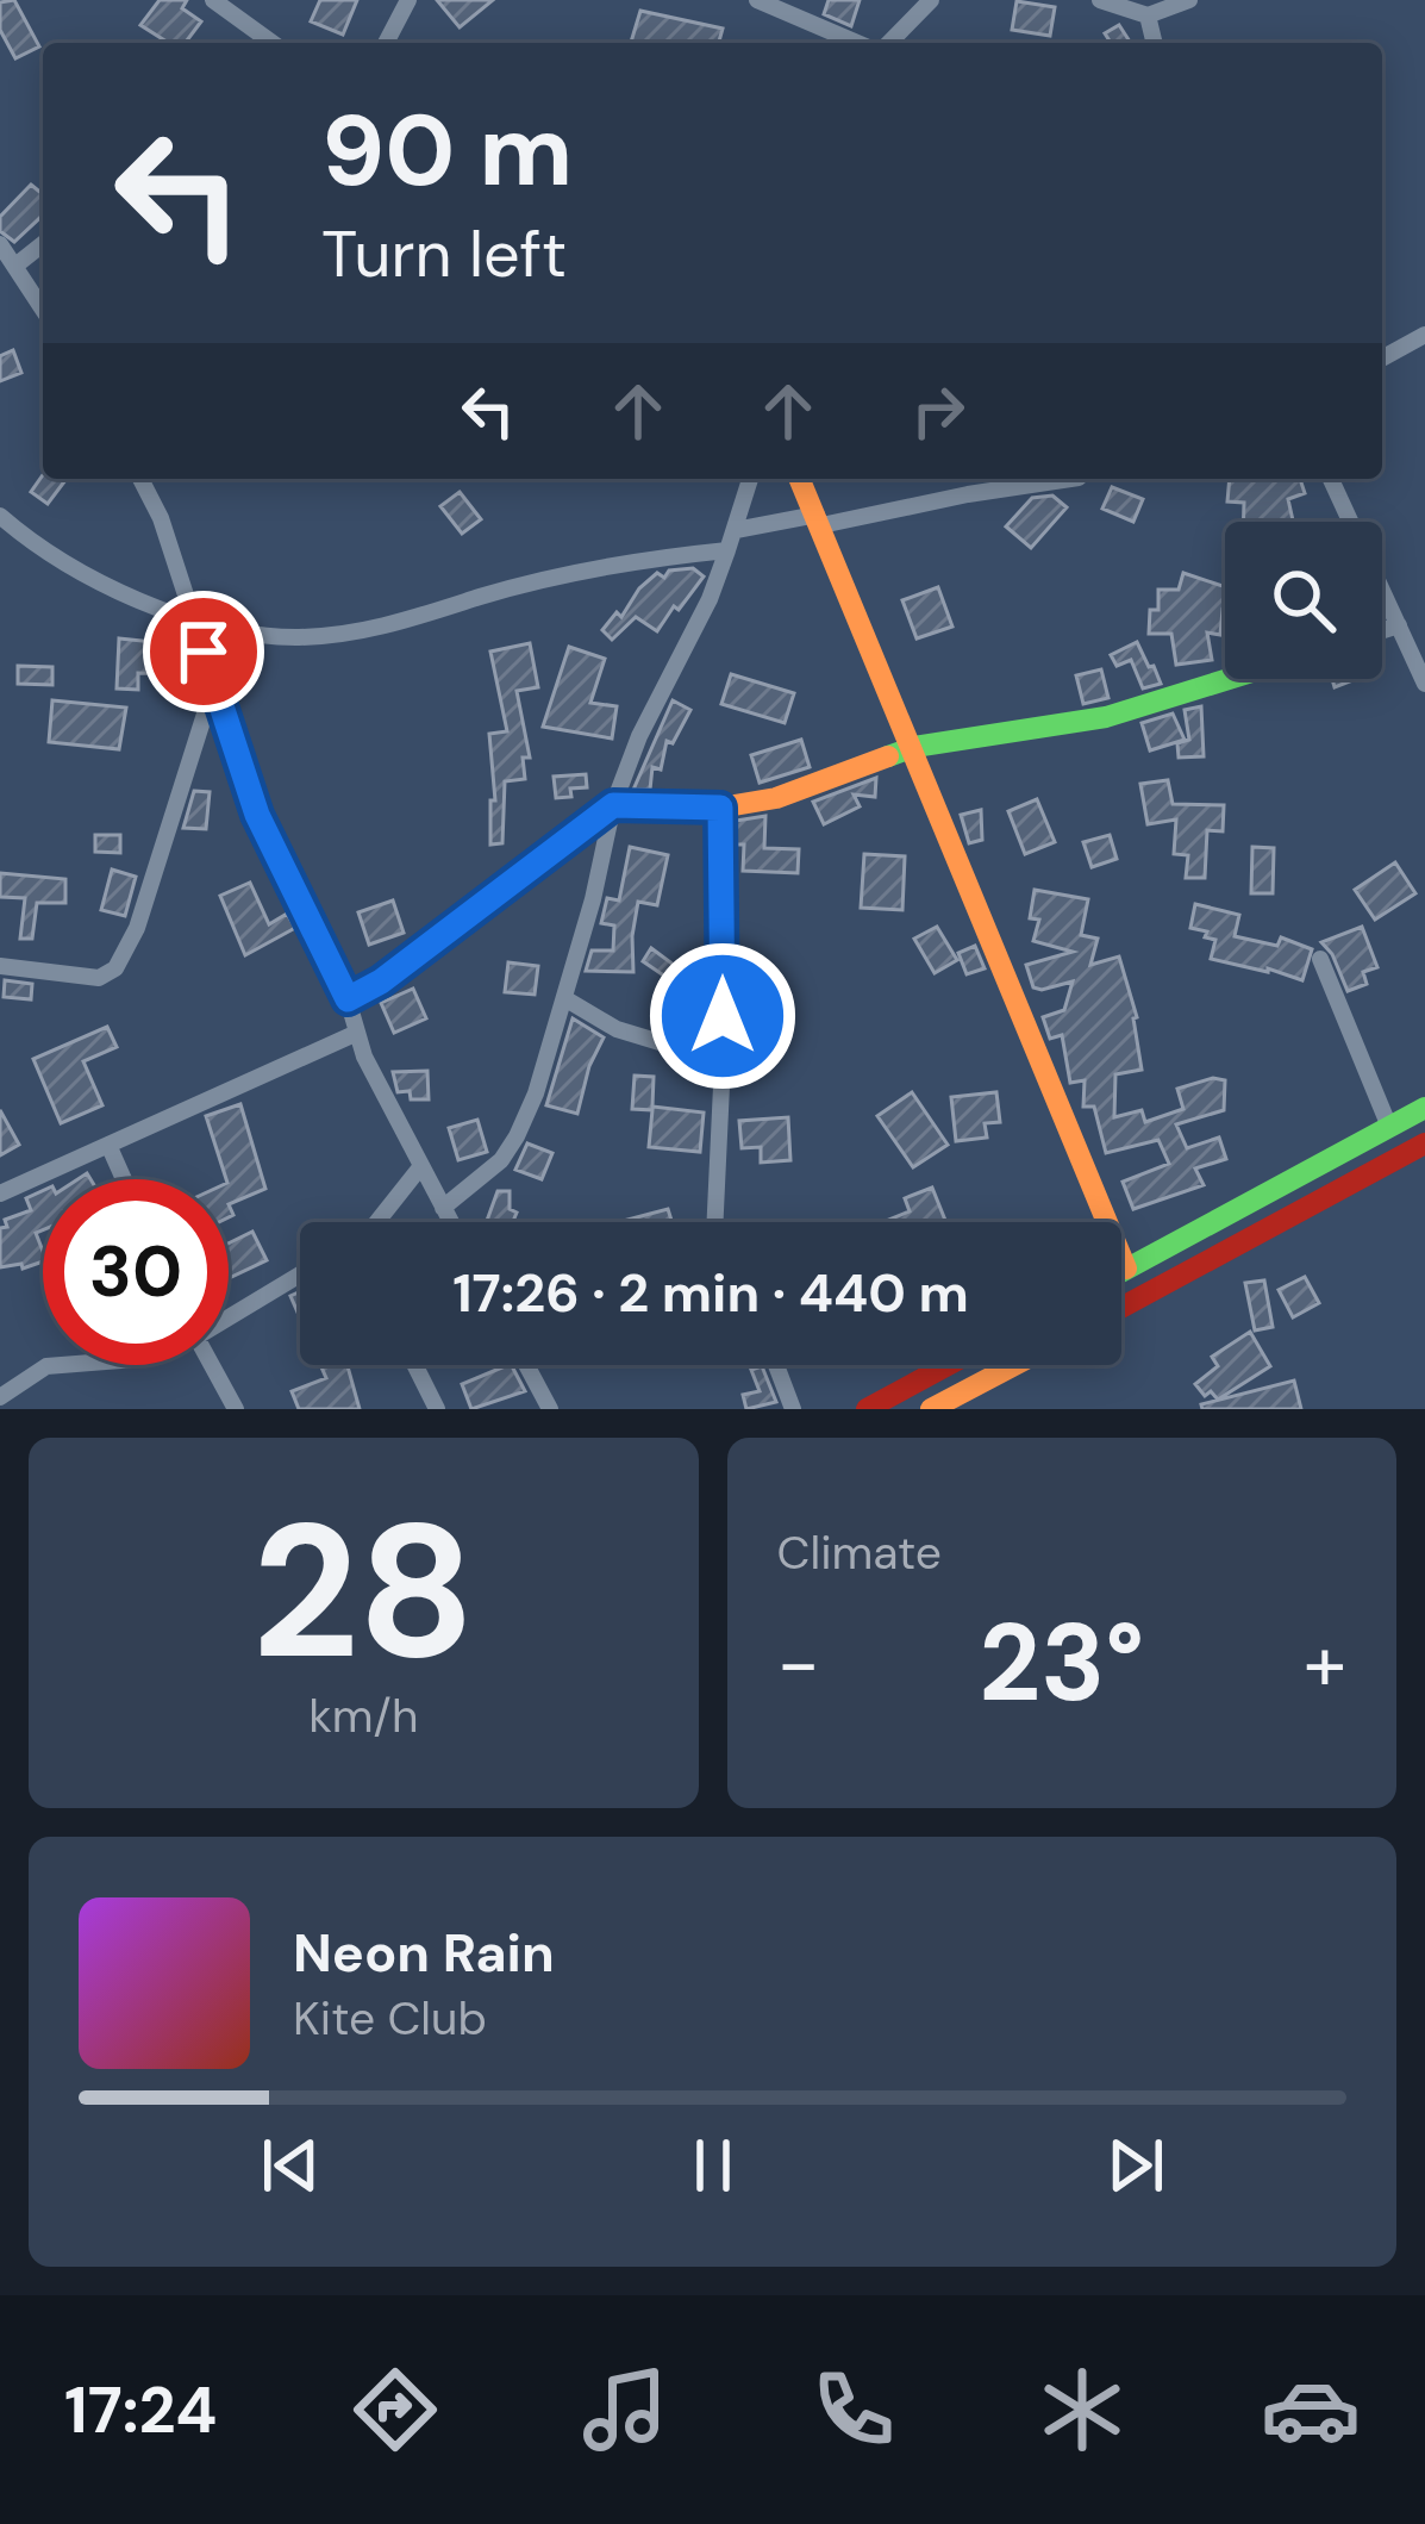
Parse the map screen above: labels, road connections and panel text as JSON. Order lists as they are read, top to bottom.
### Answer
{
  "page": {
    "turn": ["90 m", "Turn left"],
    "limit": "30",
    "trip": "17:26 · 2 min · 440 m",
    "tile": [
      ["28", "km/h"],
      "Climate"
    ],
    "heat": ["−", "23°", "+"],
    "song": ["Neon Rain", "Kite Club"],
    "tabs": "17:24"
  }
}
